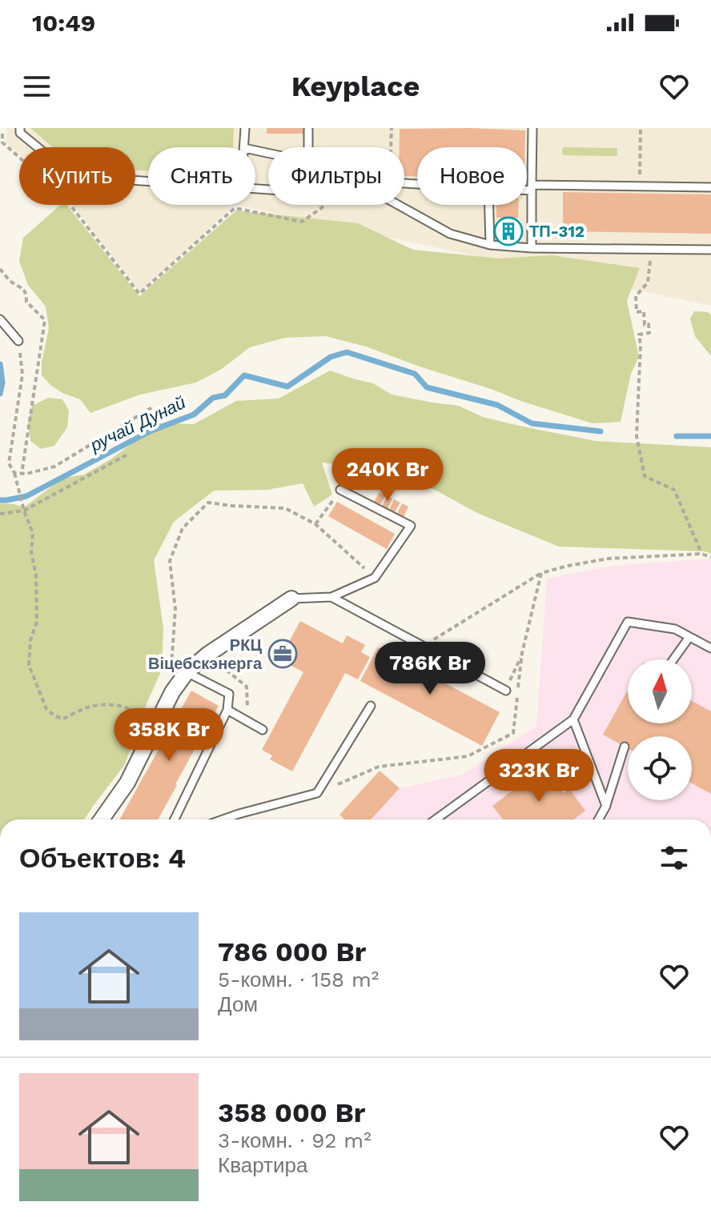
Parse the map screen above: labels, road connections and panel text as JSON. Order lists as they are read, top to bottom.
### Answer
{
  "water": ["ручай Дунай"],
  "places": {
    "building": ["ТП-312"],
    "office": ["РКЦ Віцебскэнерга"]
  },
  "north": "top",
  "page": {
    "status": "10:49",
    "header": "Keyplace",
    "chip": [
      "Купить",
      "Снять",
      "Фильтры",
      "Новое"
    ],
    "price": [
      "240K Br",
      "786K Br",
      "358K Br",
      "323K Br"
    ],
    "heading": "Объектов: 4",
    "list": [
      {
        "name": "786 000 Br",
        "note": "5-комн. · 158 m² · Дом"
      },
      {
        "name": "358 000 Br",
        "note": "3-комн. · 92 m² · Квартира"
      }
    ]
  }
}
